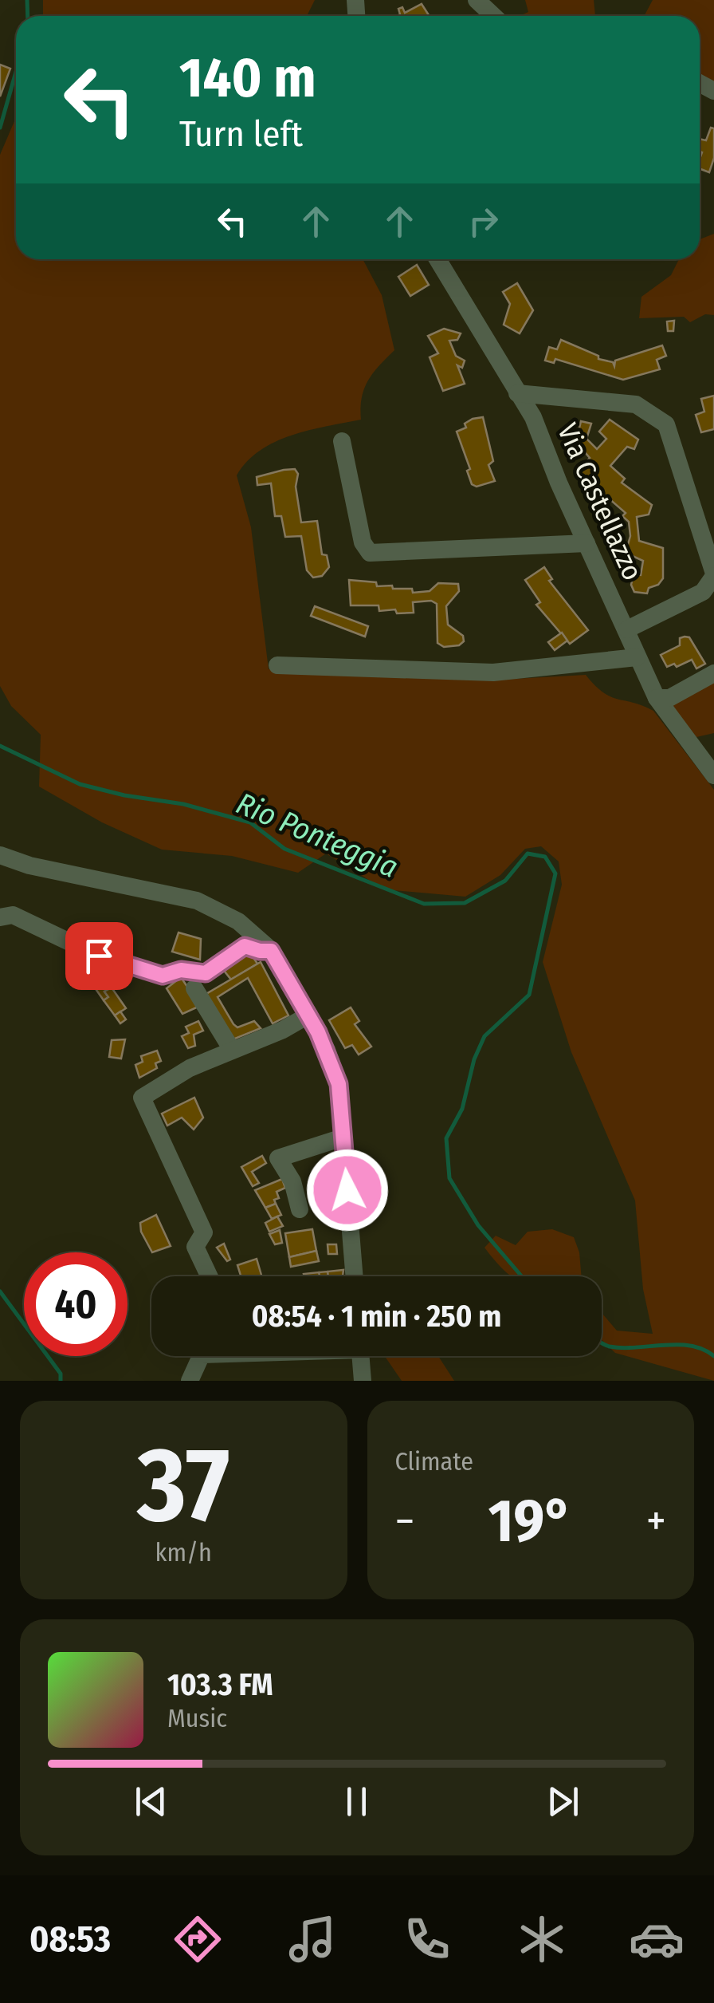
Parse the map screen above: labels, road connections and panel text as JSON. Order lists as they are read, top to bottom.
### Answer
{
  "streets": {
    "street": ["Via Castellazzo"]
  },
  "water": ["Rio Ponteggia"],
  "page": {
    "turn": ["140 m", "Turn left"],
    "limit": "40",
    "trip": "08:54 · 1 min · 250 m",
    "tile": [
      ["37", "km/h"],
      "Climate"
    ],
    "heat": ["−", "19°", "+"],
    "song": ["103.3 FM", "Music"],
    "tabs": "08:53"
  }
}
